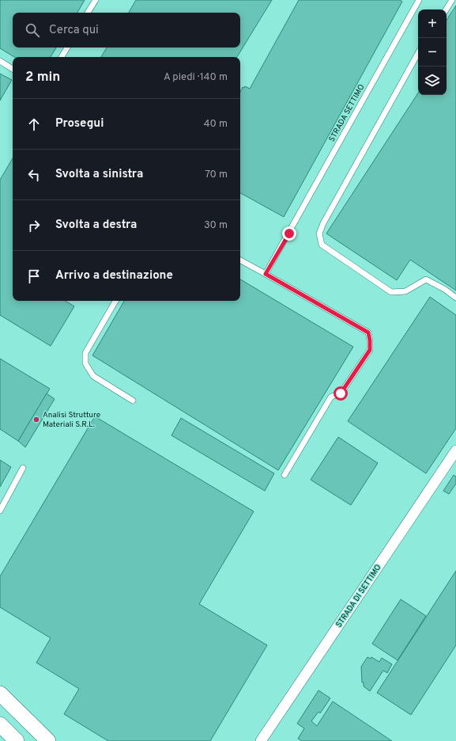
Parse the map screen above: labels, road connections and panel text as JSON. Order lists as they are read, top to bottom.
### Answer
{
  "streets": {
    "street": ["STRADA DI SETTIMO"],
    "lane": ["STRADA SETTIMO"]
  },
  "places": ["Analisi Strutture Materiali S.R.L."],
  "page": {
    "map_buttons": ["+", "−"],
    "search": "Cerca qui",
    "heading": ["2 min", "A piedi · 140 m"],
    "list": [
      ["Prosegui", "40 m"],
      ["Svolta a sinistra", "70 m"],
      ["Svolta a destra", "30 m"],
      "Arrivo a destinazione"
    ]
  }
}
